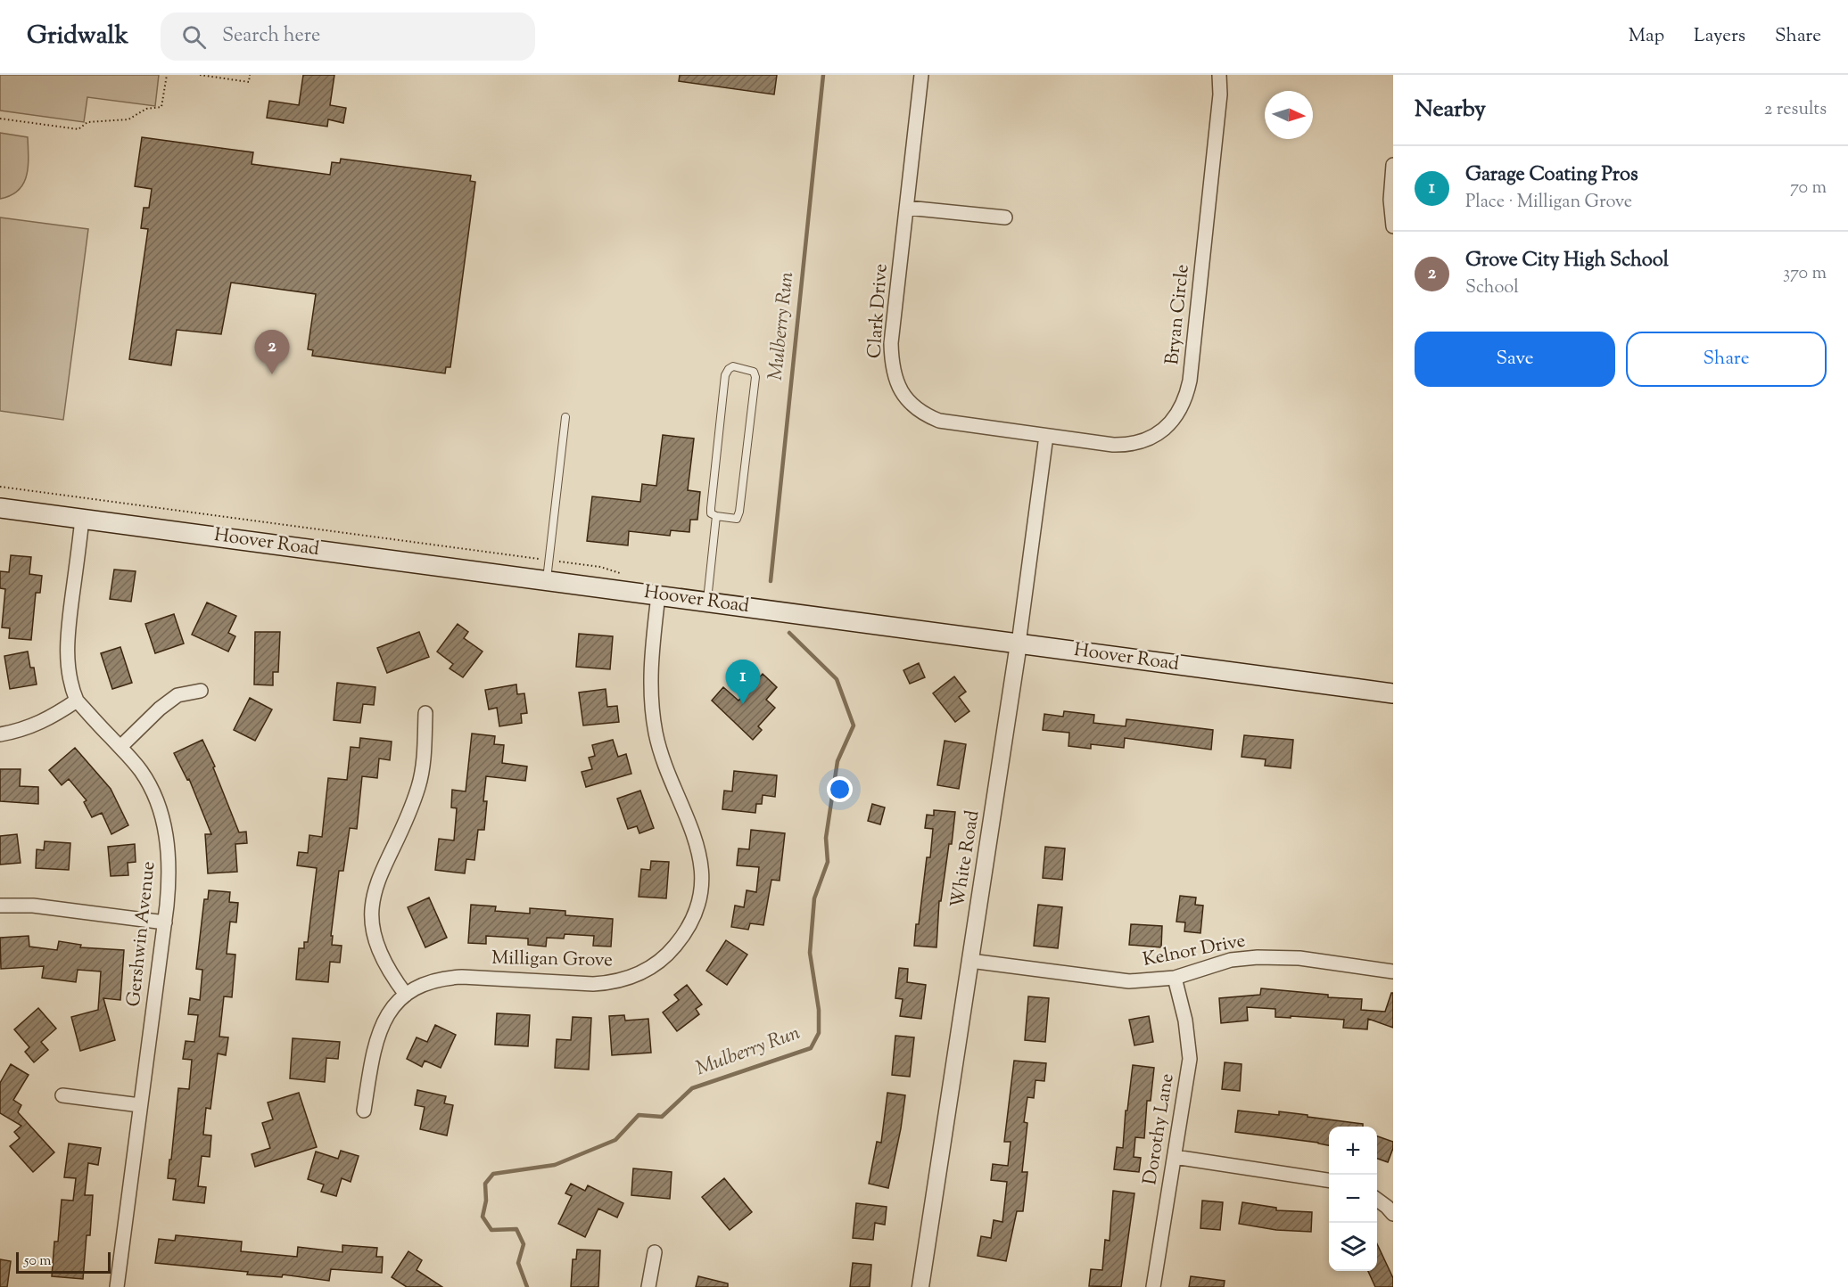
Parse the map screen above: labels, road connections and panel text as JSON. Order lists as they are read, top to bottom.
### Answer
{
  "streets": {
    "main road": ["Hoover Road"],
    "street": [
      "Clark Drive",
      "Bryan Circle",
      "White Road",
      "Gershwin Avenue",
      "Kelnor Drive",
      "Milligan Grove",
      "Dorothy Lane"
    ]
  },
  "crossings": [
    ["Clark Drive", "Bryan Circle"],
    ["Clark Drive", "White Road"],
    ["Bryan Circle", "White Road"],
    ["Hoover Road", "White Road"],
    ["Hoover Road", "Gershwin Avenue"],
    ["Hoover Road", "Milligan Grove"],
    ["White Road", "Kelnor Drive"],
    ["Kelnor Drive", "Dorothy Lane"]
  ],
  "water": ["Mulberry Run"],
  "scale_bar": "50 m",
  "north": "right",
  "page": {
    "header": "Gridwalk",
    "search": "Search here",
    "nav": ["Map", "Layers", "Share"],
    "heading": ["Nearby", "2 results"],
    "list": [
      {
        "mark": "1",
        "name": "Garage Coating Pros",
        "note": "Place · Milligan Grove",
        "value": "70 m"
      },
      {
        "mark": "2",
        "name": "Grove City High School",
        "note": "School",
        "value": "370 m"
      }
    ],
    "buttons": ["Save", "Share"],
    "pins": ["2", "1"],
    "map_buttons": ["+", "−"],
    "scale": "50 m"
  }
}
